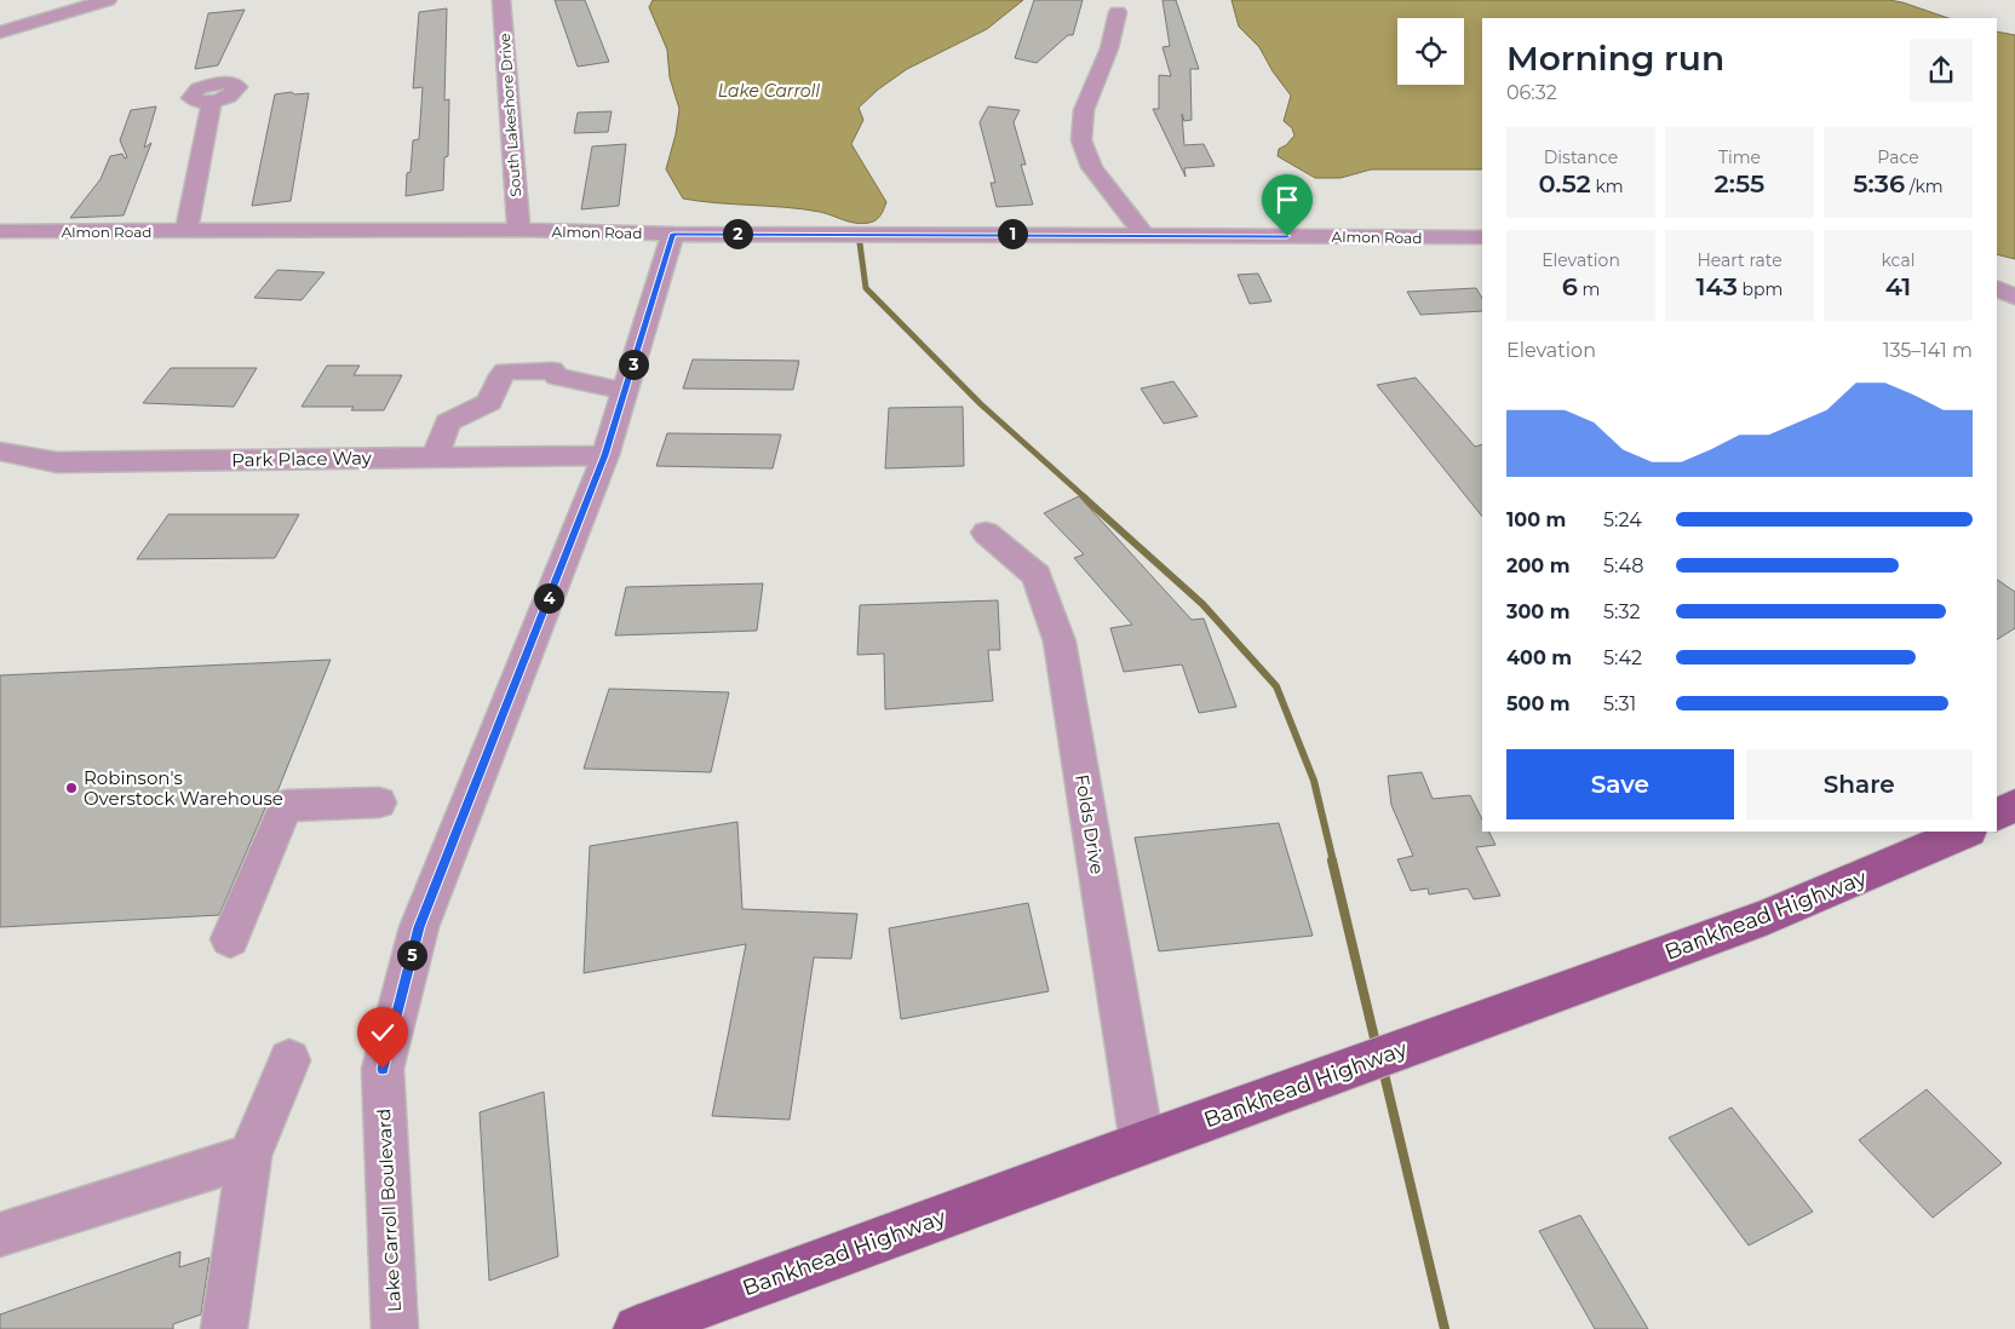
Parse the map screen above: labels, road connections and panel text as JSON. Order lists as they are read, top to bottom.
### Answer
{
  "streets": {
    "main road": ["Bankhead Highway"],
    "street": [
      "South Lakeshore Drive",
      "Almon Road",
      "Park Place Way",
      "Folds Drive",
      "Lake Carroll Boulevard"
    ]
  },
  "crossings": [
    ["South Lakeshore Drive", "Almon Road"],
    ["Almon Road", "Lake Carroll Boulevard"],
    ["Park Place Way", "Lake Carroll Boulevard"],
    ["Folds Drive", "Bankhead Highway"]
  ],
  "water": ["Lake Carroll"],
  "places": ["Robinson's Overstock Warehouse"],
  "page": {
    "heading": ["Morning run", "06:32"],
    "stats": [
      ["Distance", "0.52 km"],
      ["Time", "2:55"],
      ["Pace", "5:36 /km"],
      ["Elevation", "6 m"],
      ["Heart rate", "143 bpm"],
      ["kcal", "41"]
    ],
    "pins": [
      "1",
      "2",
      "3",
      "4",
      "5"
    ],
    "chart": ["Elevation", "135–141 m"],
    "list": [
      {
        "name": "100 m",
        "note": "5:24"
      },
      {
        "name": "200 m",
        "note": "5:48"
      },
      {
        "name": "300 m",
        "note": "5:32"
      },
      {
        "name": "400 m",
        "note": "5:42"
      },
      {
        "name": "500 m",
        "note": "5:31"
      }
    ],
    "buttons": ["Save", "Share"]
  }
}
